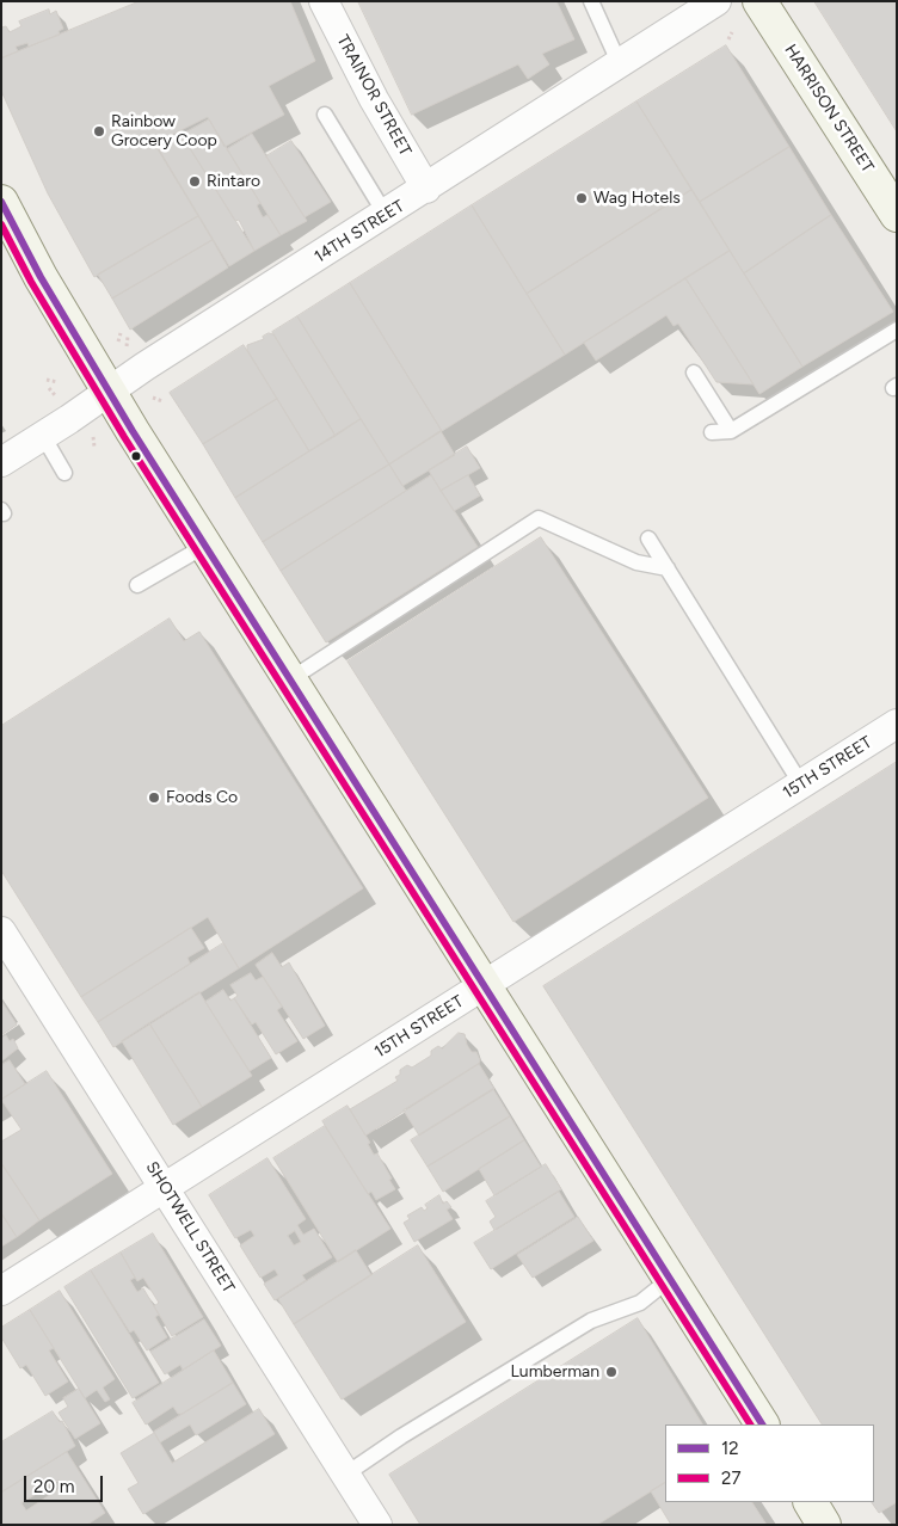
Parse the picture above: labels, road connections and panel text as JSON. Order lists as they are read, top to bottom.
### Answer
{
  "streets": {
    "street": [
      "TRAINOR STREET",
      "HARRISON STREET",
      "14TH STREET",
      "15TH STREET",
      "SHOTWELL STREET"
    ]
  },
  "crossings": [
    ["TRAINOR STREET", "14TH STREET"],
    ["15TH STREET", "SHOTWELL STREET"]
  ],
  "places": [
    "Rainbow Grocery Coop",
    "Rintaro",
    "Wag Hotels",
    "Foods Co",
    "Lumberman"
  ],
  "lines": ["transit line 12", "transit line 27"],
  "legend": ["12", "27"],
  "scale_bar": "20 m"
}
